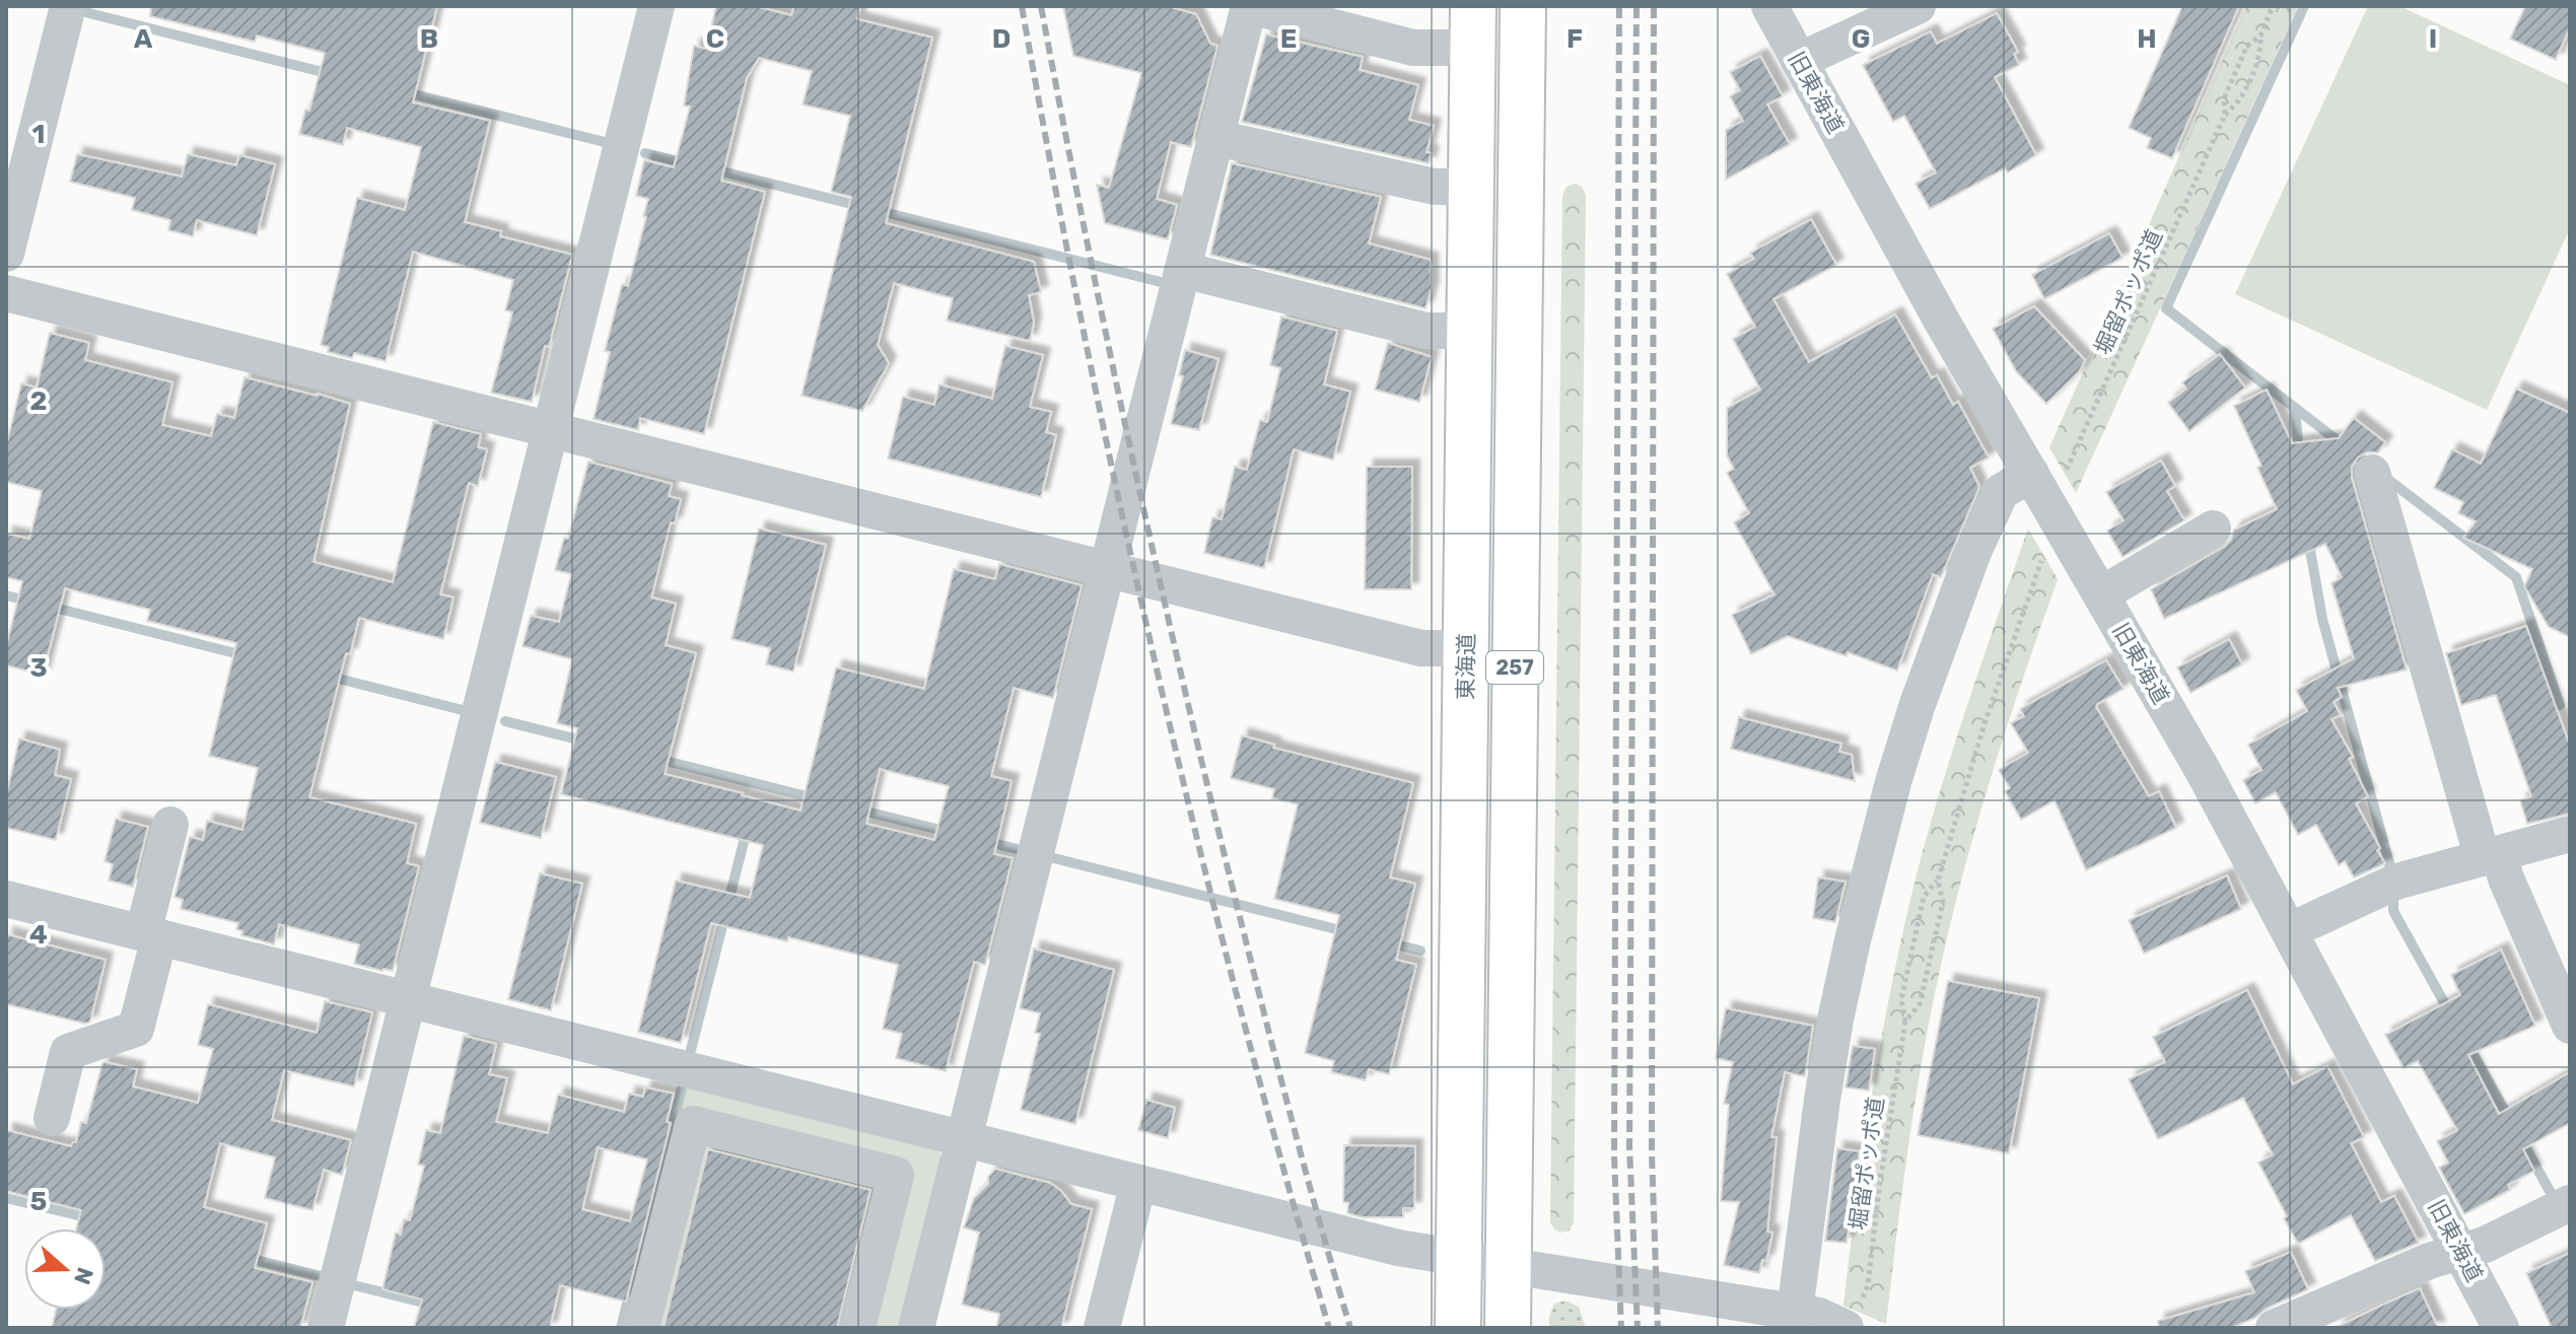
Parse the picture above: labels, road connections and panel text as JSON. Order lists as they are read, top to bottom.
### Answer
{
  "streets": {
    "highway": ["東海道", "257"],
    "street": ["旧東海道"],
    "path": ["堀留ポッポ道"]
  },
  "crossings": [
    ["旧東海道", "堀留ポッポ道"]
  ],
  "north": "right",
  "grid": {
    "columns": [
      "A",
      "B",
      "C",
      "D",
      "E",
      "F",
      "G",
      "H",
      "I"
    ],
    "rows": [
      "1",
      "2",
      "3",
      "4",
      "5"
    ]
  }
}
